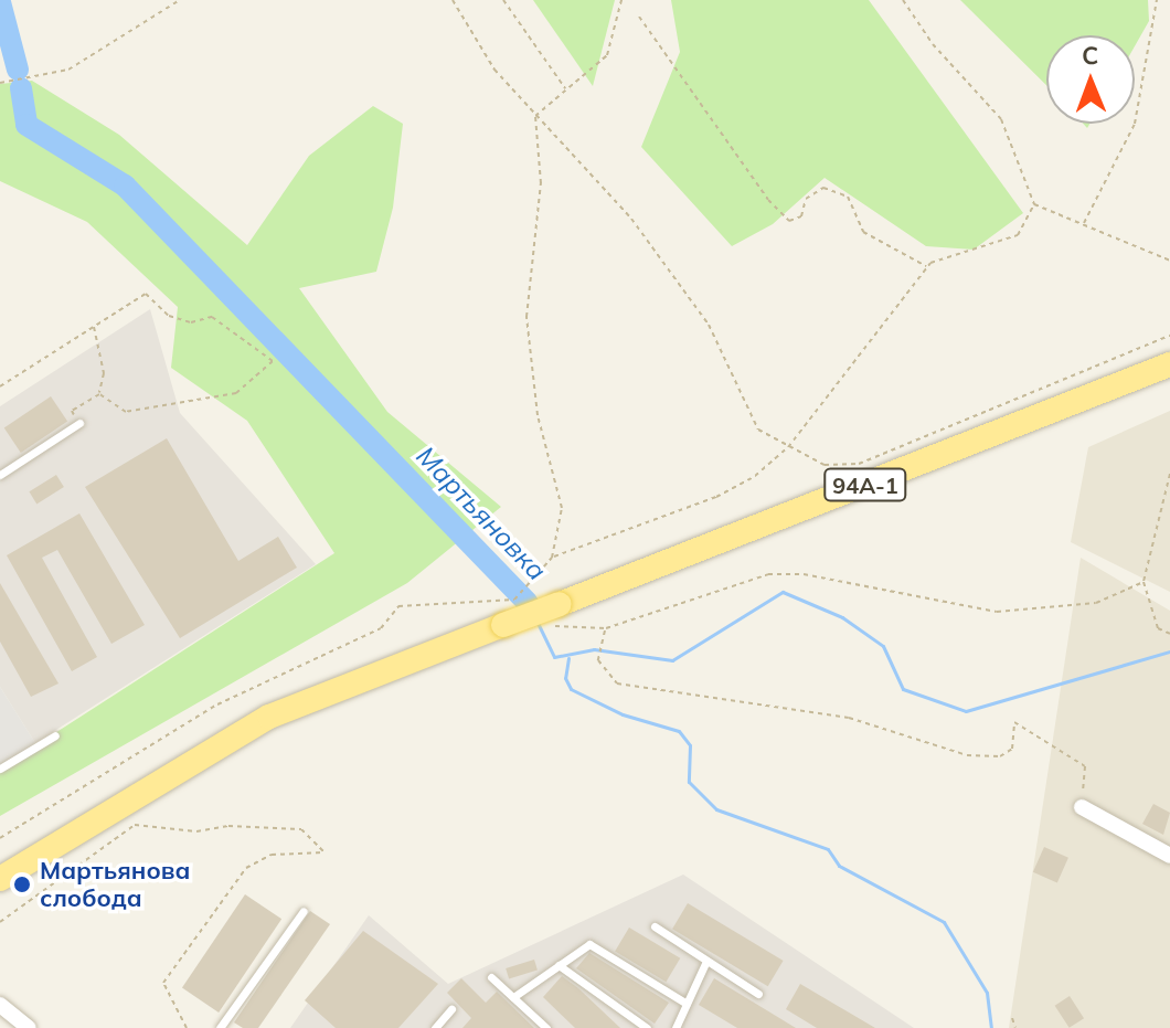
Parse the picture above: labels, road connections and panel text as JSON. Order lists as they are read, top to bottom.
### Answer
{
  "streets": {
    "main road": ["94А-1"]
  },
  "water": ["Мартьяновка"],
  "places": ["Мартьянова слобода"],
  "north": "top"
}
